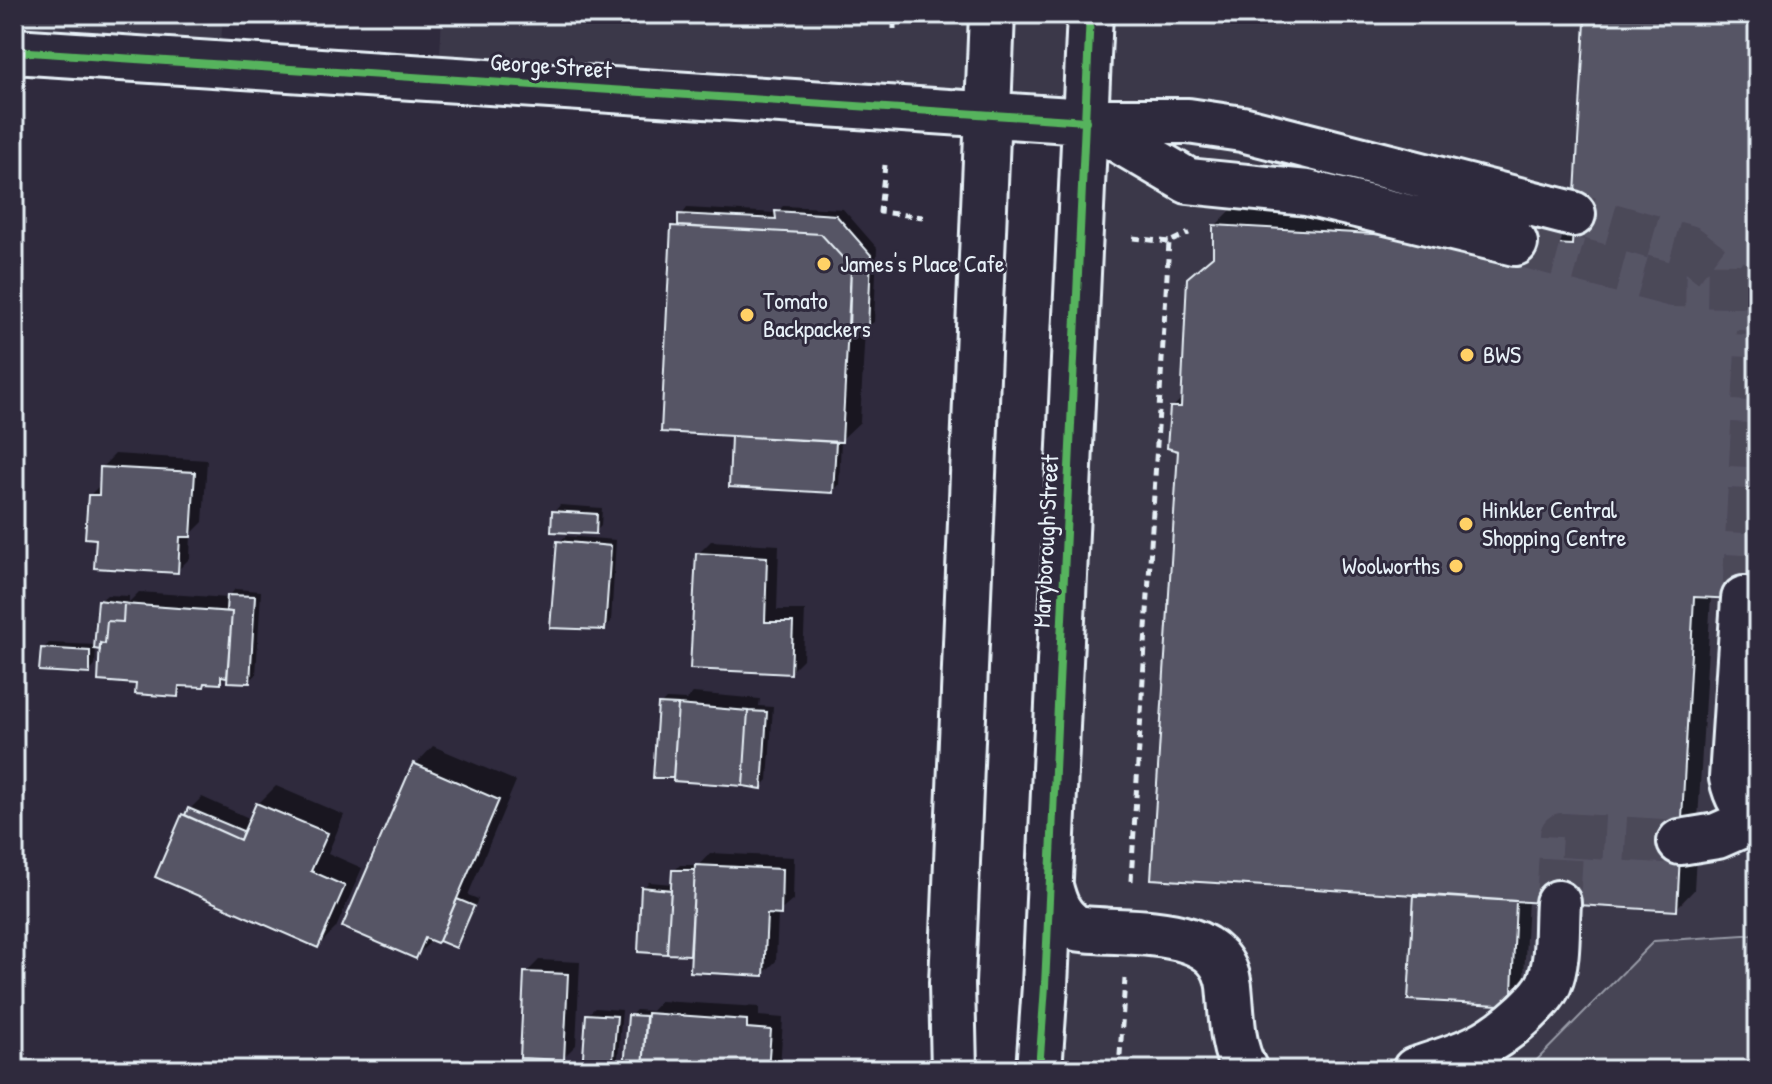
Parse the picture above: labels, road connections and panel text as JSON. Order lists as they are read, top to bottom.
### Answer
{
  "streets": {
    "street": ["George Street", "Maryborough Street"]
  },
  "crossings": [
    ["George Street", "Maryborough Street"]
  ],
  "places": [
    "James's Place Cafe",
    "Tomato Backpackers",
    "BWS",
    "Hinkler Central Shopping Centre",
    "Woolworths"
  ]
}
